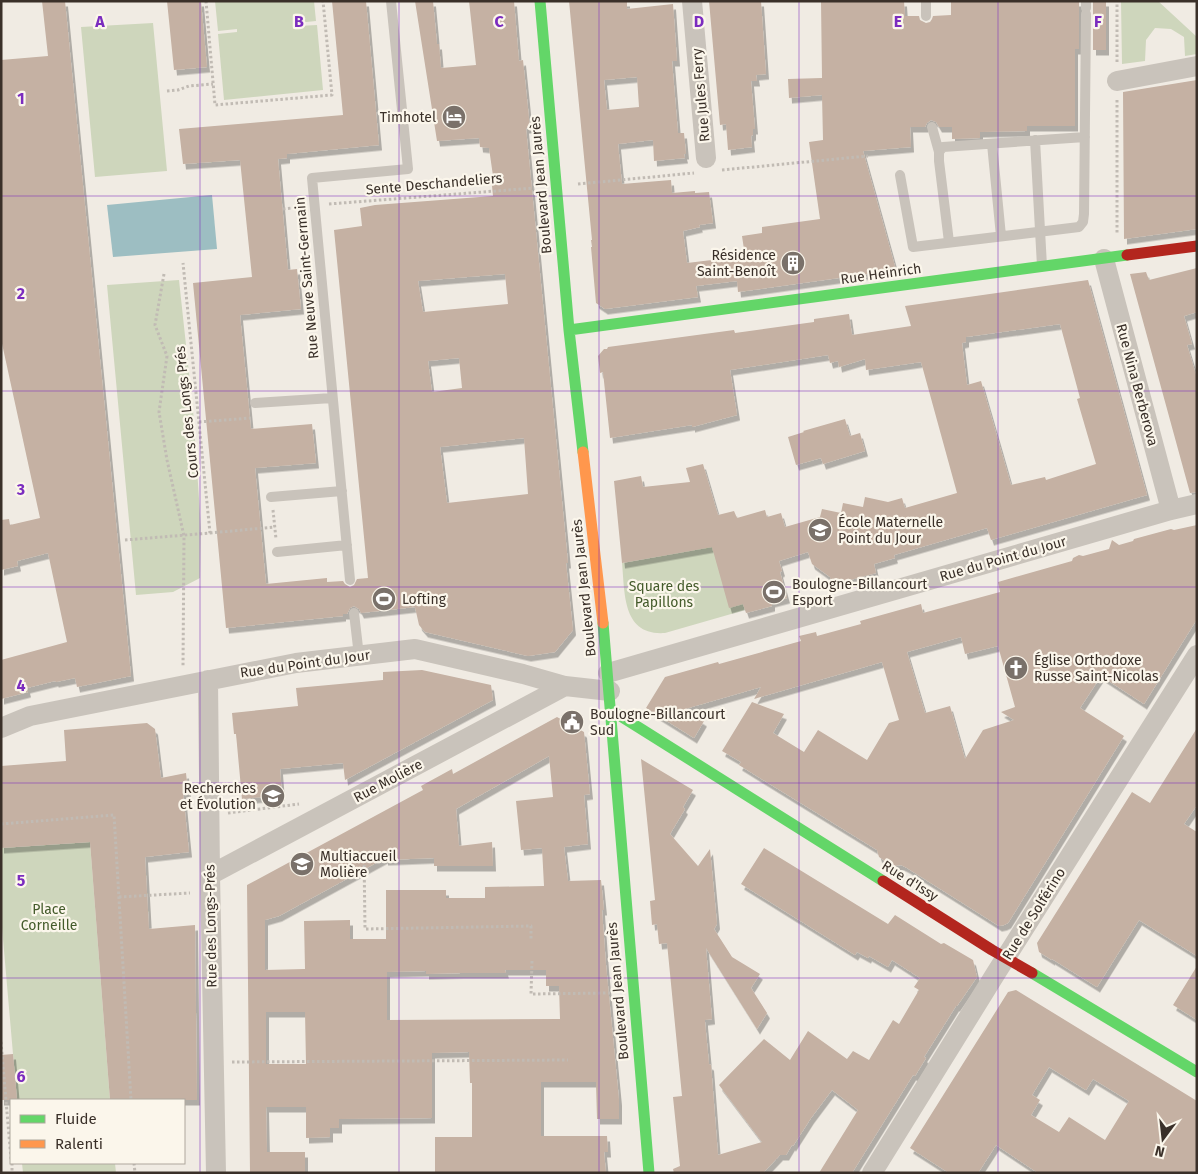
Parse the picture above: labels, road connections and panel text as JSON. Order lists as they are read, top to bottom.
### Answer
{
  "streets": {
    "street": [
      "Rue Jules Ferry",
      "Boulevard Jean Jaurès",
      "Rue Heinrich",
      "Rue Nina Berberova",
      "Rue du Point du Jour",
      "Rue Molière",
      "Rue d'Issy",
      "Rue de Solférino",
      "Rue des Longs-Prés"
    ],
    "lane": ["Rue Neuve Saint-Germain"],
    "path": ["Sente Deschandeliers", "Cours des Longs Prés"]
  },
  "crossings": [
    ["Sente Deschandeliers", "Boulevard Jean Jaurès"],
    ["Sente Deschandeliers", "Rue Neuve Saint-Germain"],
    ["Boulevard Jean Jaurès", "Rue Heinrich"],
    ["Boulevard Jean Jaurès", "Rue du Point du Jour"],
    ["Boulevard Jean Jaurès", "Rue d'Issy"],
    ["Rue Heinrich", "Rue Nina Berberova"],
    ["Rue Nina Berberova", "Rue du Point du Jour"],
    ["Rue du Point du Jour", "Rue Molière"],
    ["Rue du Point du Jour", "Rue d'Issy"],
    ["Rue du Point du Jour", "Rue des Longs-Prés"],
    ["Rue Molière", "Rue des Longs-Prés"],
    ["Rue d'Issy", "Rue de Solférino"]
  ],
  "parks": ["Square des Papillons", "Place Corneille"],
  "places": {
    "hotel": ["Timhotel"],
    "building": ["Résidence Saint-Benoît"],
    "school or university": ["École Maternelle Point du Jour", "Recherches et Évolution", "Multiaccueil Molière"],
    "sports": ["Boulogne-Billancourt Esport", "Lofting"],
    "church": ["Église Orthodoxe Russe Saint-Nicolas"],
    "public building": ["Boulogne-Billancourt Sud"]
  },
  "legend": ["Fluide", "Ralenti"],
  "north": "bottom",
  "grid": {
    "columns": [
      "A",
      "B",
      "C",
      "D",
      "E",
      "F"
    ],
    "rows": [
      "1",
      "2",
      "3",
      "4",
      "5",
      "6"
    ]
  }
}
